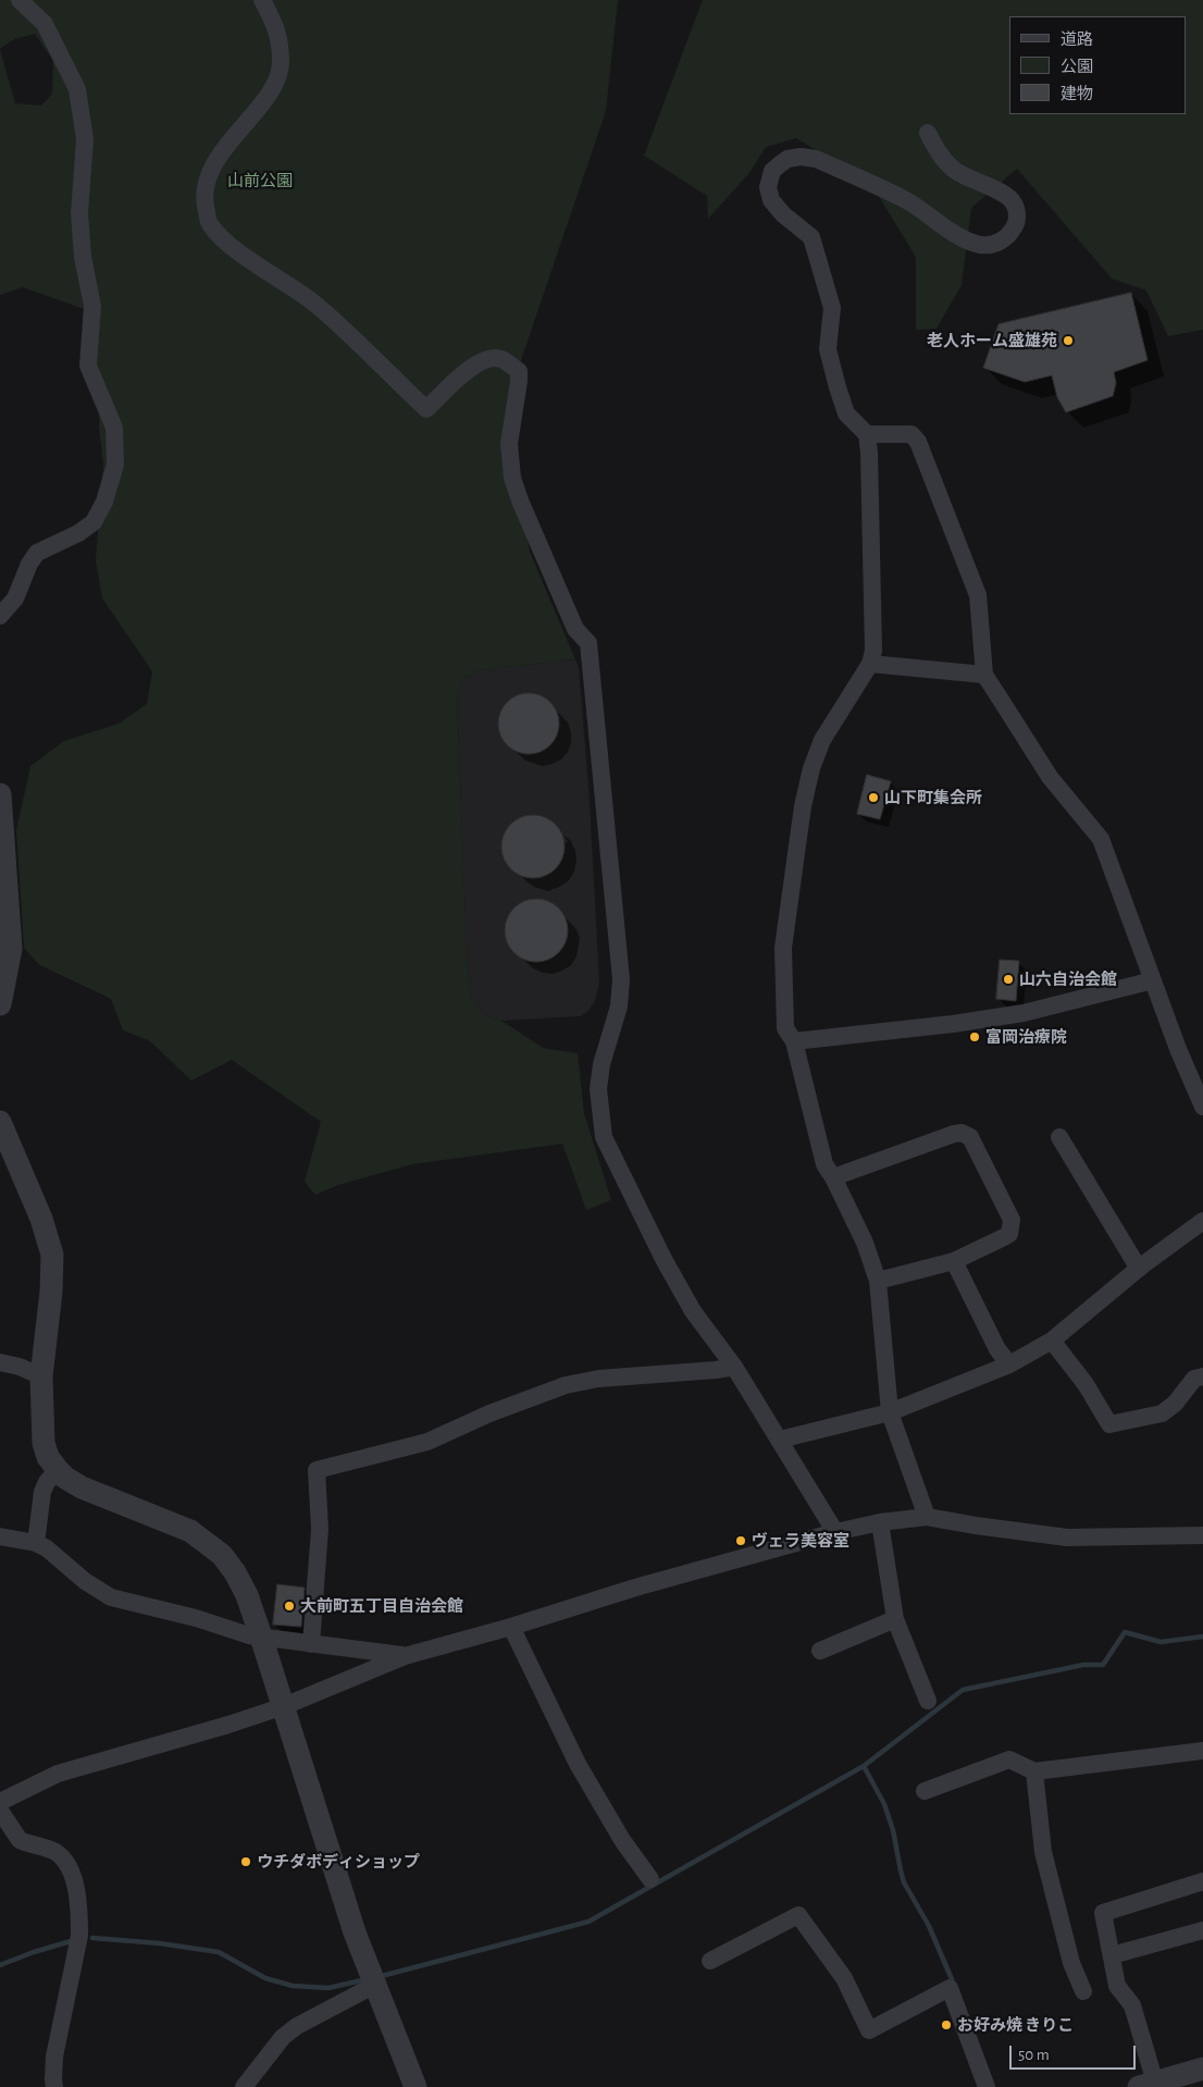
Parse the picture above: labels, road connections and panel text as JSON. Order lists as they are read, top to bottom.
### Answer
{
  "parks": ["山前公園"],
  "places": [
    "老人ホーム盛雄苑",
    "山下町集会所",
    "山六自治会館",
    "富岡治療院",
    "ヴェラ美容室",
    "大前町五丁目自治会館",
    "ウチダボディショップ",
    "お好み焼 きりこ"
  ],
  "legend": ["道路", "公園", "建物"],
  "scale_bar": "50 m"
}
